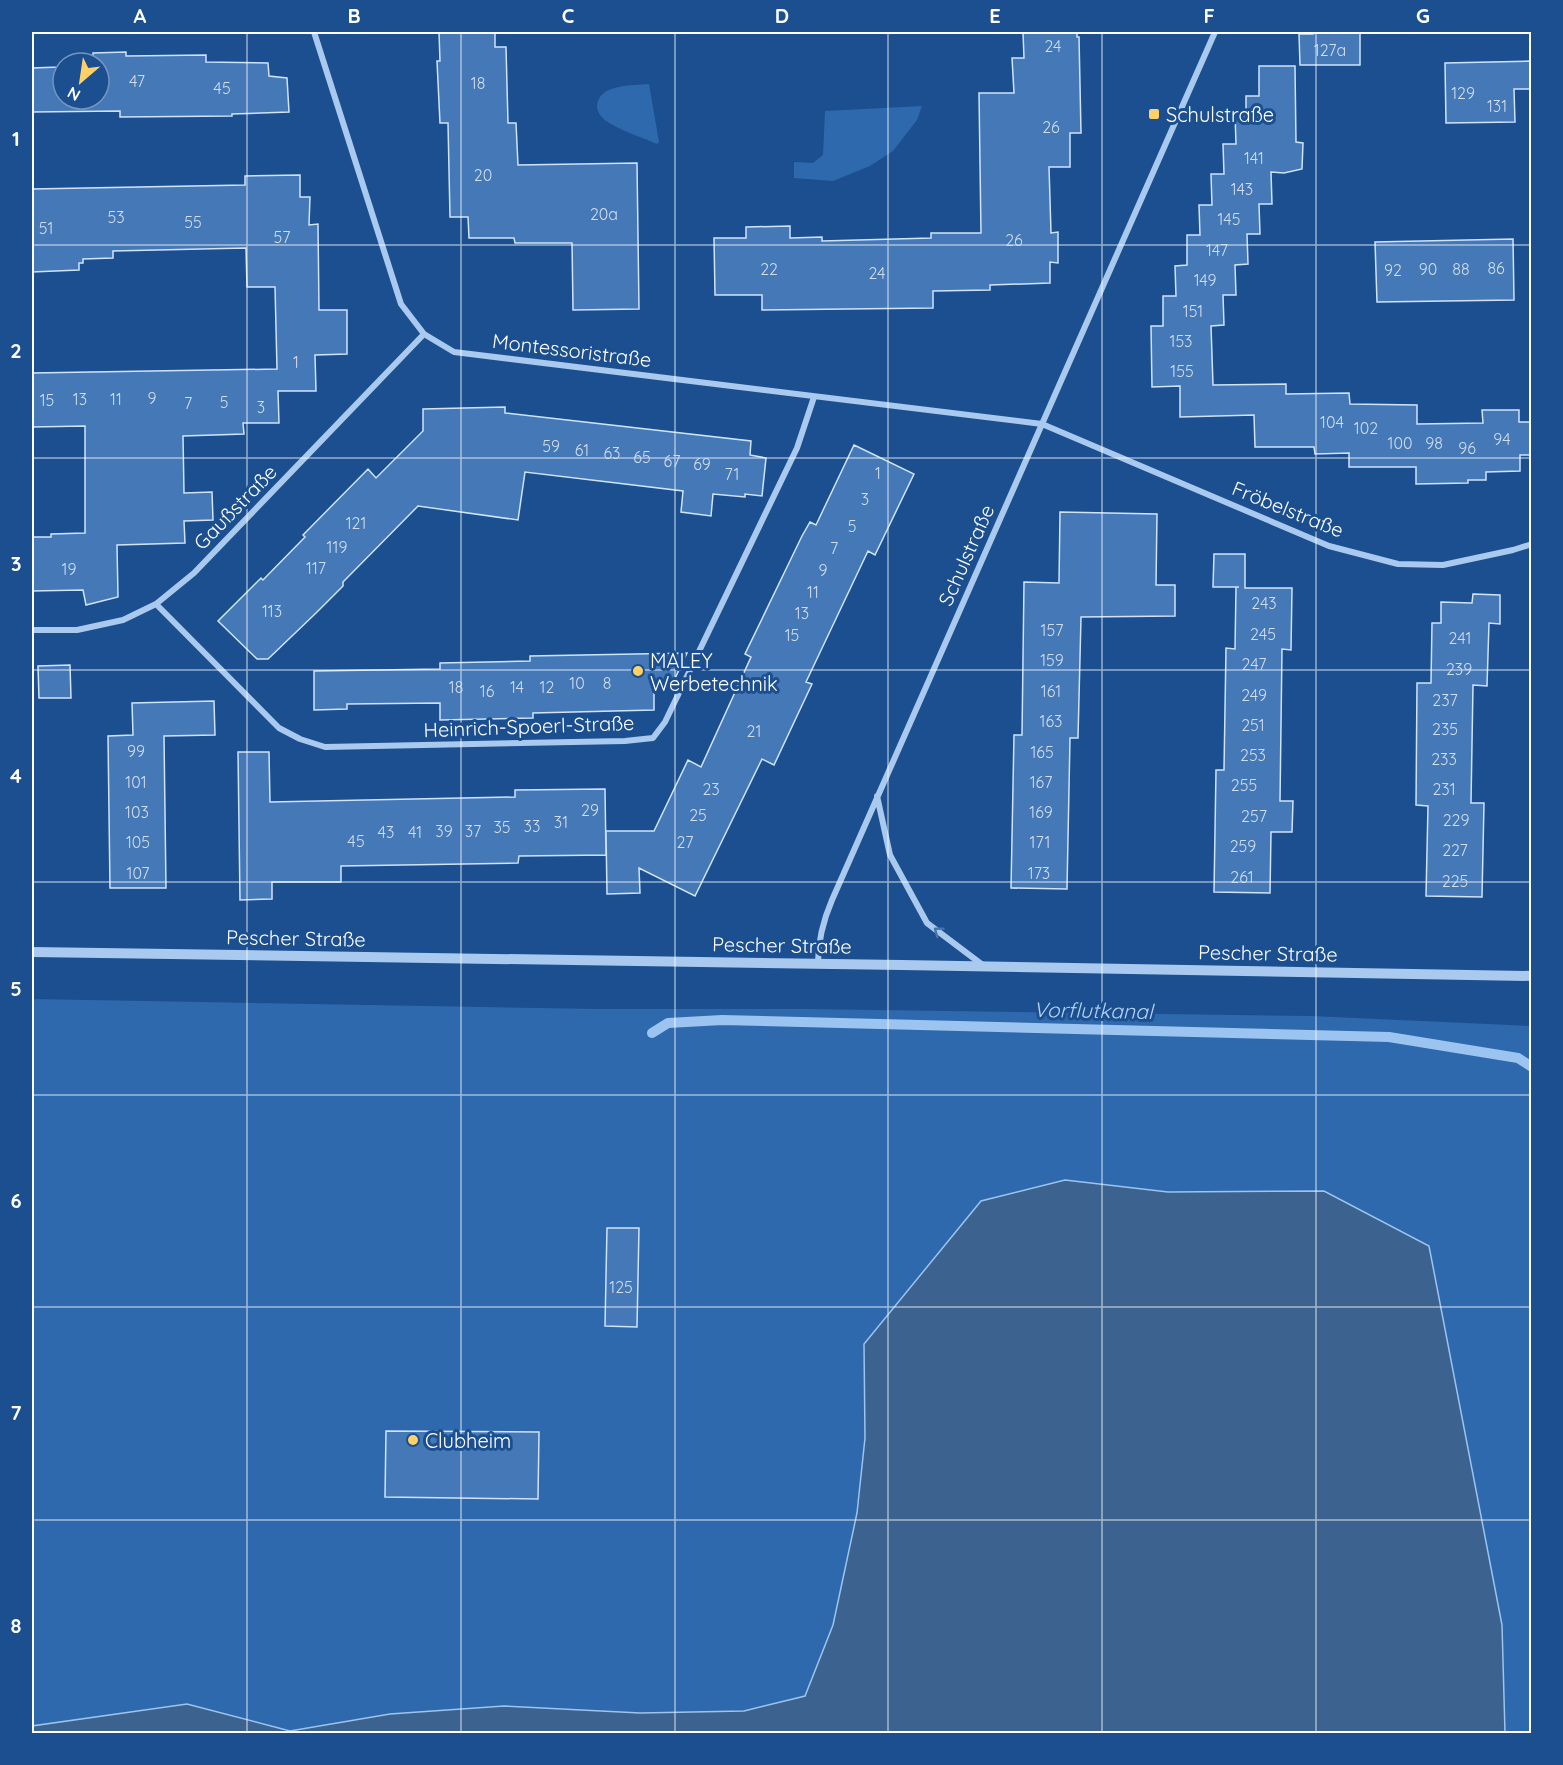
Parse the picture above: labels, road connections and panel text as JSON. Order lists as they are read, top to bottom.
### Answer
{
  "streets": {
    "street": [
      "Montessoristraße",
      "Gaußstraße",
      "Fröbelstraße",
      "Schulstraße",
      "Heinrich-Spoerl-Straße",
      "Pescher Straße"
    ]
  },
  "crossings": [
    ["Montessoristraße", "Gaußstraße"],
    ["Montessoristraße", "Fröbelstraße"],
    ["Montessoristraße", "Schulstraße"],
    ["Montessoristraße", "Heinrich-Spoerl-Straße"],
    ["Gaußstraße", "Heinrich-Spoerl-Straße"],
    ["Fröbelstraße", "Schulstraße"],
    ["Schulstraße", "Pescher Straße"]
  ],
  "water": ["Vorflutkanal"],
  "places": {
    "transit": ["Schulstraße"],
    "other": ["MALEY Werbetechnik", "Clubheim"]
  },
  "house_numbers": [
    "24",
    "127a",
    "47",
    "18",
    "45",
    "129",
    "131",
    "26",
    "141",
    "20",
    "143",
    "20a",
    "53",
    "145",
    "55",
    "51",
    "57",
    "26",
    "147",
    "86",
    "22",
    "90",
    "88",
    "92",
    "24",
    "149",
    "151",
    "153",
    "1",
    "155",
    "9",
    "13",
    "11",
    "15",
    "5",
    "7",
    "3",
    "104",
    "102",
    "94",
    "100",
    "98",
    "59",
    "96",
    "61",
    "63",
    "65",
    "67",
    "69",
    "1",
    "71",
    "3",
    "121",
    "5",
    "119",
    "7",
    "117",
    "19",
    "9",
    "11",
    "243",
    "113",
    "13",
    "157",
    "245",
    "15",
    "241",
    "159",
    "247",
    "239",
    "10",
    "8",
    "18",
    "14",
    "12",
    "16",
    "161",
    "249",
    "237",
    "163",
    "251",
    "235",
    "21",
    "99",
    "165",
    "253",
    "233",
    "101",
    "167",
    "255",
    "23",
    "231",
    "29",
    "103",
    "169",
    "25",
    "257",
    "229",
    "31",
    "33",
    "35",
    "39",
    "37",
    "43",
    "41",
    "45",
    "105",
    "27",
    "171",
    "259",
    "227",
    "107",
    "173",
    "261",
    "225",
    "125"
  ],
  "north": "bottom left",
  "grid": {
    "columns": [
      "A",
      "B",
      "C",
      "D",
      "E",
      "F",
      "G"
    ],
    "rows": [
      "1",
      "2",
      "3",
      "4",
      "5",
      "6",
      "7",
      "8"
    ]
  }
}
